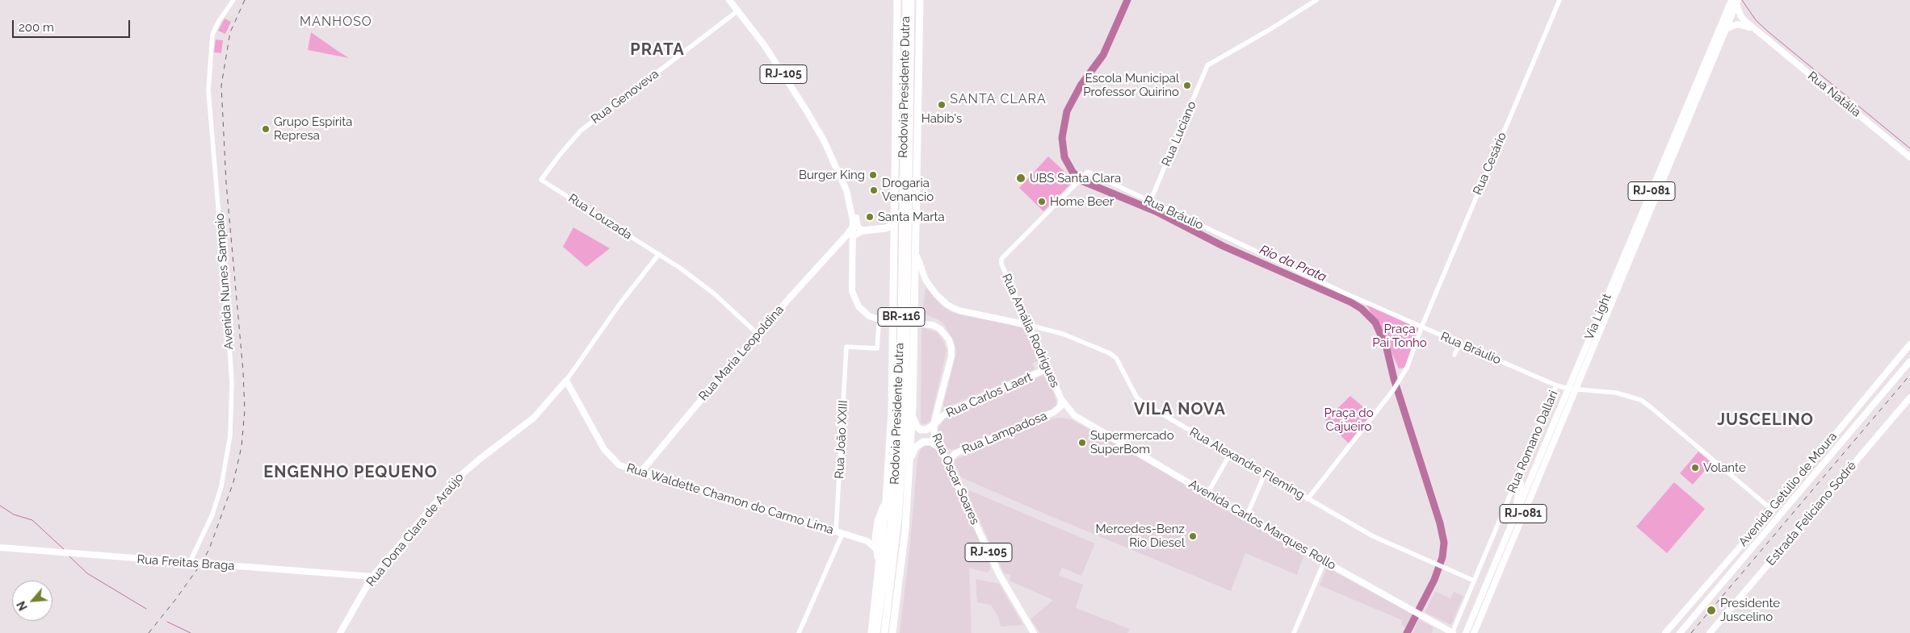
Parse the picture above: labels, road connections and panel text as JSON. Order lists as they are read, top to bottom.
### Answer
{
  "streets": {
    "highway": ["Rodovia Presidente Dutra", "BR-116"],
    "main road": [
      "RJ-105",
      "Rua Natália",
      "RJ-081",
      "Via Light",
      "Rua Amália Rodrigues",
      "Rua Maria Leopoldina",
      "Rua Carlos Laert",
      "Rua Lampadosa",
      "Rua Alexandre Fleming",
      "Rua Oscar Soares",
      "Avenida Getúlio de Moura",
      "Rua Waldette Chamon do Carmo Lima",
      "Estrada Feliciano Sodré",
      "Avenida Carlos Marques Rollo",
      "Rua Dona Clara de Araújo",
      "Rua Freitas Braga"
    ],
    "street": [
      "Rua Genoveva",
      "Rua Luciano",
      "Rua Cesário",
      "Rua Bráulio",
      "Rua Louzada",
      "Avenida Nunes Sampaio",
      "Rua João XXIII",
      "Rua Romano Dallari"
    ]
  },
  "crossings": [
    ["RJ-105", "Rua Genoveva"],
    ["RJ-105", "Rua Oscar Soares"],
    ["Rua Natália", "Via Light"],
    ["Rua Genoveva", "Rua Louzada"],
    ["Rua Genoveva", "Rua Oscar Soares"],
    ["Rua Luciano", "Rua Bráulio"],
    ["Rua Cesário", "Rua Bráulio"],
    ["Rua Cesário", "Rua Alexandre Fleming"],
    ["Rua Bráulio", "Rua Amália Rodrigues"],
    ["Rua Bráulio", "Rua Romano Dallari"],
    ["Rua Bráulio", "Avenida Getúlio de Moura"],
    ["Rua Louzada", "Rua Maria Leopoldina"],
    ["Rua Louzada", "Rua Dona Clara de Araújo"],
    ["Avenida Nunes Sampaio", "Rua Freitas Braga"],
    ["BR-116", "Rua Alexandre Fleming"],
    ["Rua Amália Rodrigues", "Rua Carlos Laert"],
    ["Rua Amália Rodrigues", "Rua Lampadosa"],
    ["Rua Amália Rodrigues", "Rua Alexandre Fleming"],
    ["Rua Amália Rodrigues", "Avenida Carlos Marques Rollo"],
    ["Rua Maria Leopoldina", "Rua Oscar Soares"],
    ["Rua Maria Leopoldina", "Rua Waldette Chamon do Carmo Lima"],
    ["Rua Carlos Laert", "Rua Oscar Soares"],
    ["Rua Lampadosa", "Rua Oscar Soares"],
    ["Rua Lampadosa", "Avenida Carlos Marques Rollo"],
    ["Rua João XXIII", "Rua Oscar Soares"],
    ["Rua João XXIII", "Rua Waldette Chamon do Carmo Lima"],
    ["Rua Romano Dallari", "Rua Alexandre Fleming"],
    ["Rua Romano Dallari", "Avenida Carlos Marques Rollo"],
    ["Rua Waldette Chamon do Carmo Lima", "Rua Dona Clara de Araújo"],
    ["Rua Dona Clara de Araújo", "Rua Freitas Braga"]
  ],
  "districts": [
    "MANHOSO",
    "PRATA",
    "SANTA CLARA",
    "VILA NOVA",
    "JUSCELINO",
    "ENGENHO PEQUENO"
  ],
  "water": ["Rio da Prata"],
  "parks": ["Praça Pai Tonho", "Praça do Cajueiro"],
  "places": [
    "Escola Municipal Professor Quirino",
    "Habib's",
    "Grupo Espírita Represa",
    "Burger King",
    "UBS Santa Clara",
    "Drogaria Venancio",
    "Home Beer",
    "Santa Marta",
    "Supermercado SuperBom",
    "Volante",
    "Mercedes-Benz Rio Diesel",
    "Presidente Juscelino"
  ],
  "scale_bar": "200 m",
  "north": "bottom left"
}
